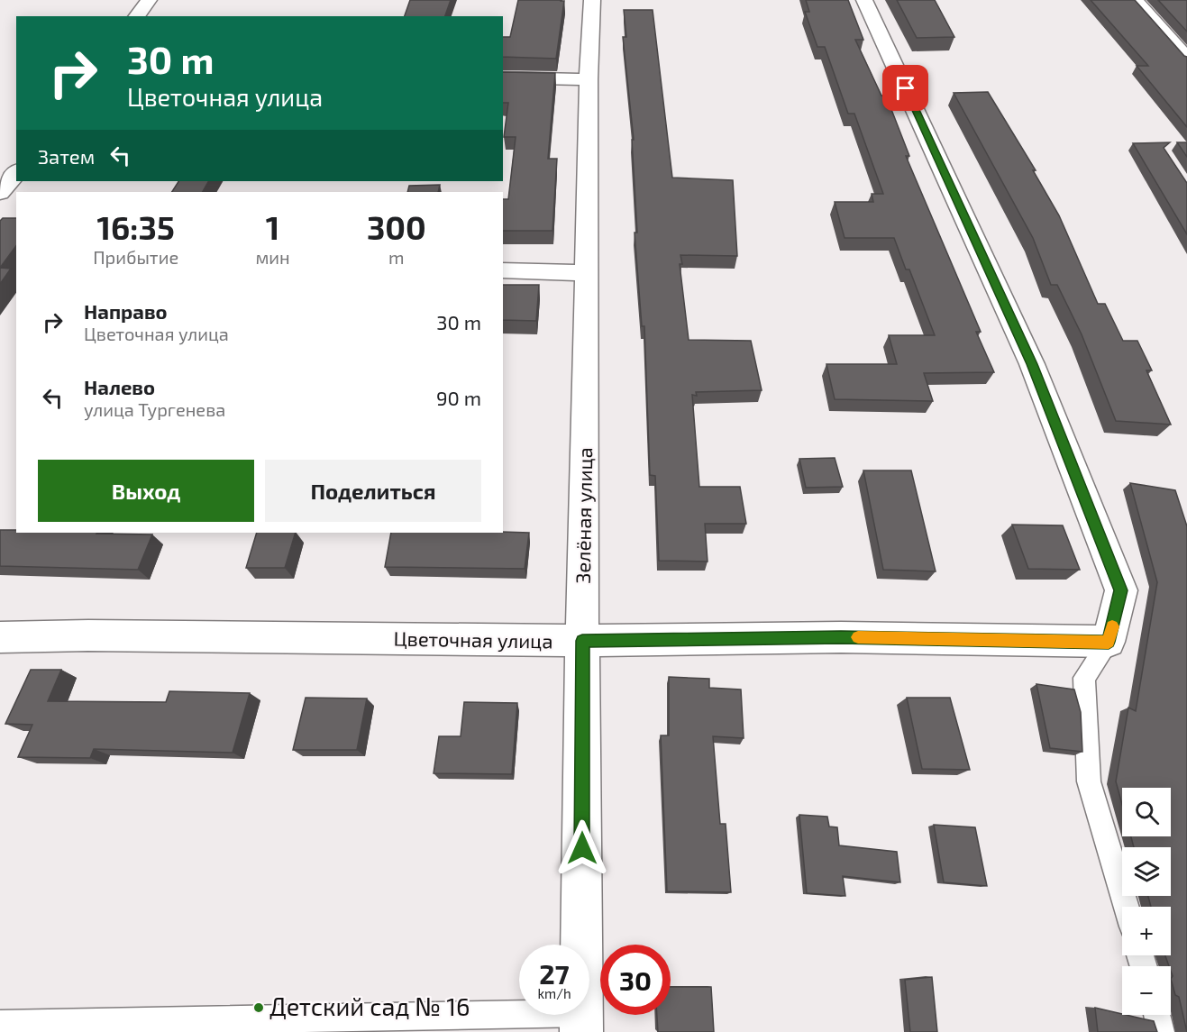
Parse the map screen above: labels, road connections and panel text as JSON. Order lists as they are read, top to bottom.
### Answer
{
  "streets": {
    "street": ["Зелёная улица", "Цветочная улица"]
  },
  "crossings": [
    ["Зелёная улица", "Цветочная улица"]
  ],
  "places": ["Детский сад № 16"],
  "page": {
    "turn": ["30 m", "Цветочная улица"],
    "then": "Затем",
    "eta": [
      "16:35",
      "Прибытие",
      "1",
      "мин",
      "300",
      "m"
    ],
    "list": [
      {
        "name": "Направо",
        "note": "Цветочная улица",
        "value": "30 m"
      },
      {
        "name": "Налево",
        "note": "улица Тургенева",
        "value": "90 m"
      }
    ],
    "buttons": ["Выход", "Поделиться"],
    "map_buttons": ["+", "−"],
    "speed": "27 km/h",
    "limit": "30"
  }
}
